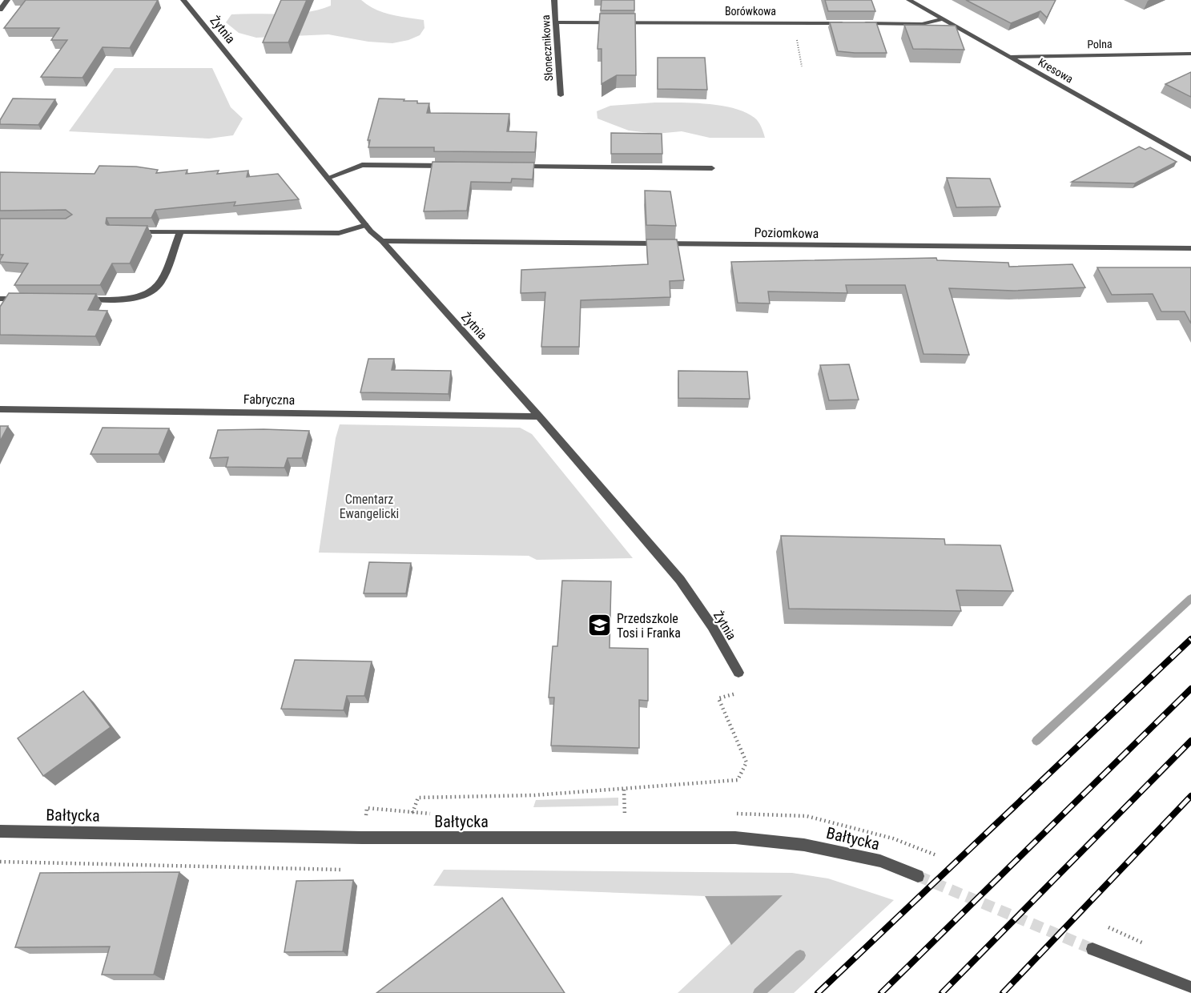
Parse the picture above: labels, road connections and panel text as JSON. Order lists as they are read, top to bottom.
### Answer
{
  "streets": {
    "street": [
      "Borówkowa",
      "Żytnia",
      "Polna",
      "Słonecznikowa",
      "Kresowa",
      "Poziomkowa",
      "Fabryczna",
      "Bałtycka"
    ]
  },
  "crossings": [
    ["Borówkowa", "Słonecznikowa"],
    ["Żytnia", "Poziomkowa"],
    ["Żytnia", "Fabryczna"],
    ["Polna", "Kresowa"]
  ],
  "parks": ["Cmentarz Ewangelicki"],
  "places": {
    "school or university": ["Przedszkole Tosi i Franka"]
  }
}
